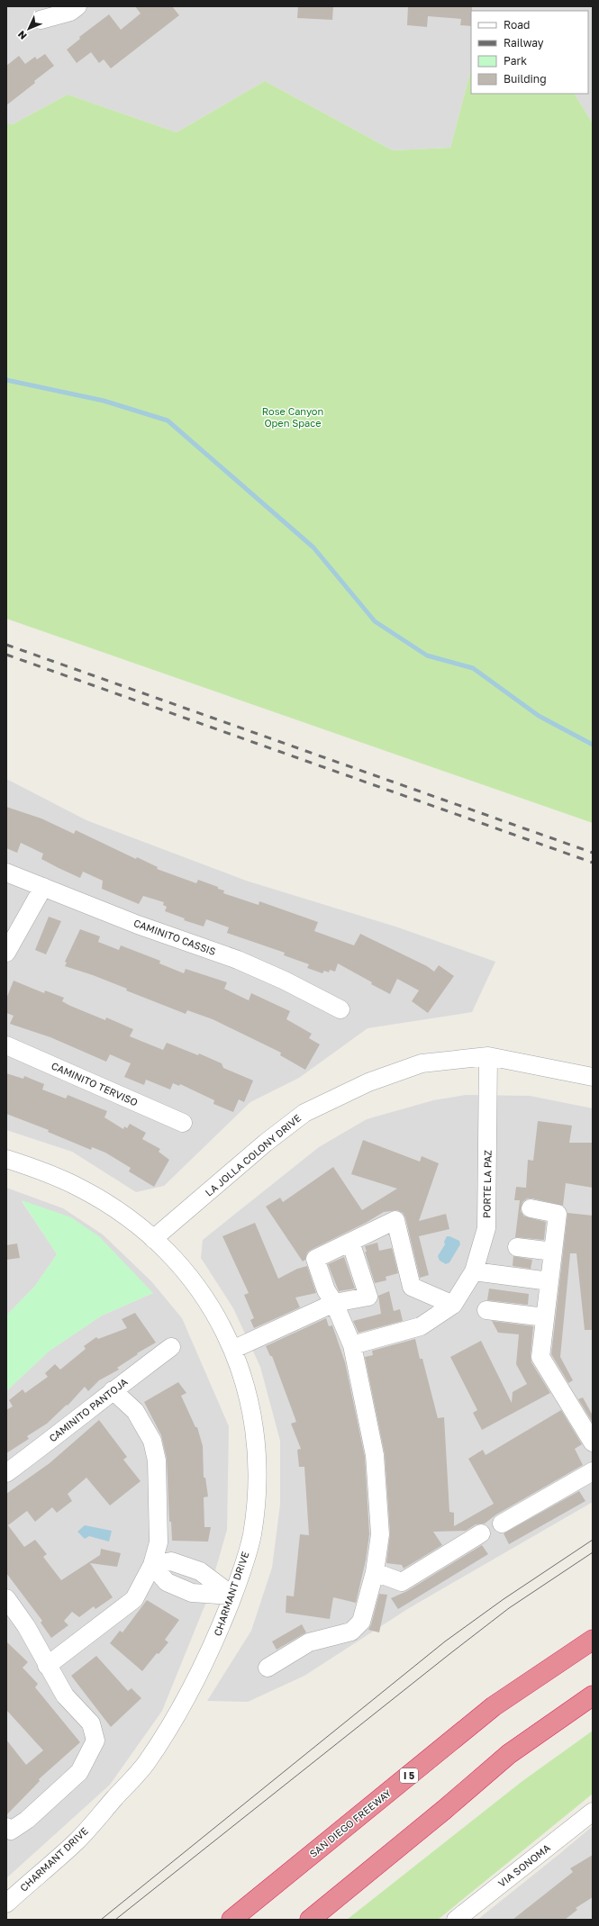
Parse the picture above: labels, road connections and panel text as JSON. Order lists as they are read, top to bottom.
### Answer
{
  "streets": {
    "highway": ["I 5", "SAN DIEGO FREEWAY"],
    "street": [
      "CAMINITO CASSIS",
      "CAMINITO TERVISO",
      "LA JOLLA COLONY DRIVE",
      "PORTE LA PAZ",
      "CAMINITO PANTOJA",
      "CHARMANT DRIVE",
      "VIA SONOMA"
    ]
  },
  "crossings": [
    ["LA JOLLA COLONY DRIVE", "PORTE LA PAZ"],
    ["LA JOLLA COLONY DRIVE", "CHARMANT DRIVE"]
  ],
  "parks": ["Rose Canyon Open Space"],
  "legend": [
    "Road",
    "Railway",
    "Park",
    "Building"
  ],
  "north": "bottom left"
}
